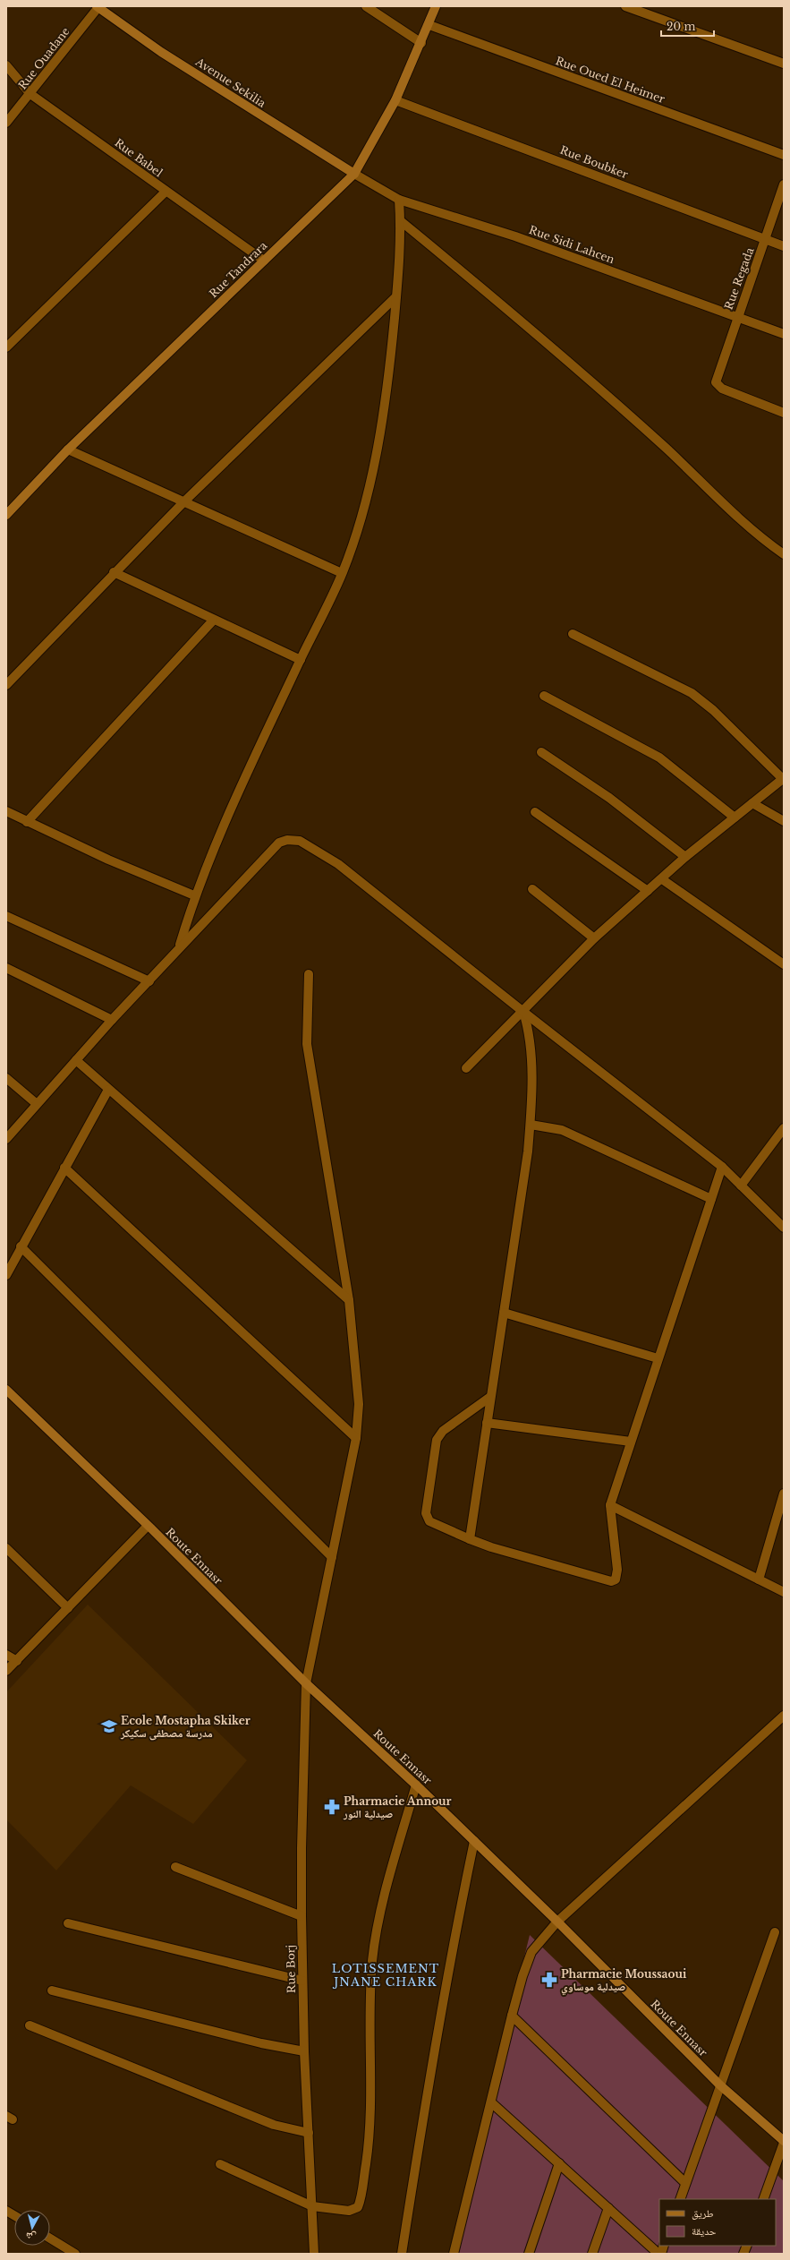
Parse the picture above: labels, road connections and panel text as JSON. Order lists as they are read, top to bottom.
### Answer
{
  "streets": {
    "main road": ["Avenue Sekilia", "Rue Tandrara", "Route Ennasr"],
    "street": [
      "Rue Ouadane",
      "Rue Oued El Heimer",
      "Rue Babel",
      "Rue Boubker",
      "Rue Sidi Lahcen",
      "Rue Regada",
      "Rue Borj"
    ]
  },
  "crossings": [
    ["Rue Ouadane", "Avenue Sekilia"],
    ["Rue Ouadane", "Rue Babel"],
    ["Rue Oued El Heimer", "Rue Tandrara"],
    ["Avenue Sekilia", "Rue Sidi Lahcen"],
    ["Avenue Sekilia", "Rue Tandrara"],
    ["Rue Babel", "Rue Tandrara"],
    ["Rue Boubker", "Rue Tandrara"],
    ["Rue Boubker", "Rue Regada"],
    ["Rue Sidi Lahcen", "Rue Tandrara"],
    ["Rue Sidi Lahcen", "Rue Regada"],
    ["Route Ennasr", "Rue Borj"]
  ],
  "districts": ["LOTISSEMENT JNANE CHARK"],
  "places": {
    "school or university": ["Ecole Mostapha Skiker مدرسة مصطفى سكيكر"],
    "pharmacy": ["Pharmacie Annour صيدلية النور", "Pharmacie Moussaoui صيدلية موساوي"]
  },
  "legend": ["طريق", "حديقة"],
  "scale_bar": "20 m",
  "north": "bottom"
}
